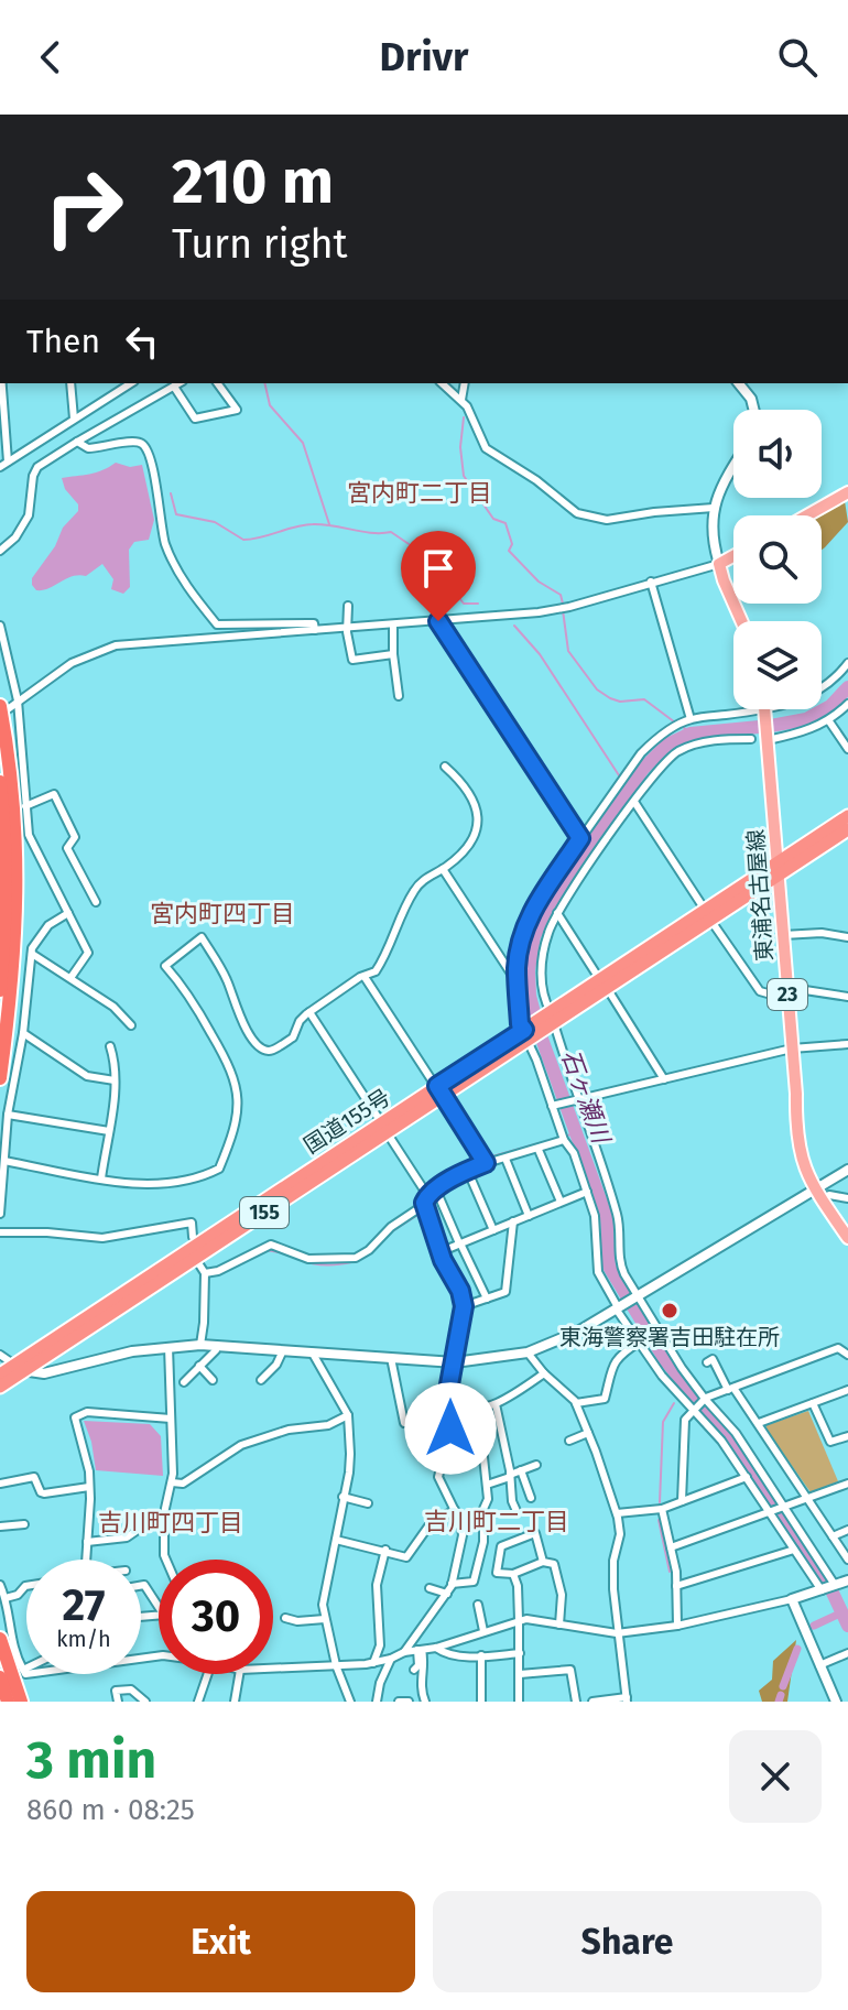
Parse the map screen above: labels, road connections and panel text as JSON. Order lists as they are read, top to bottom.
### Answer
{
  "streets": {
    "highway": ["国道155号", "155"],
    "main road": ["東浦名古屋線", "23"]
  },
  "crossings": [
    ["東浦名古屋線", "国道155号"]
  ],
  "districts": [
    "宮内町二丁目",
    "宮内町四丁目",
    "吉川町二丁目",
    "吉川町四丁目"
  ],
  "water": ["石ヶ瀬川"],
  "places": ["東海警察署吉田駐在所"],
  "page": {
    "header": "Drivr",
    "turn": ["210 m", "Turn right"],
    "then": "Then",
    "speed": "27 km/h",
    "limit": "30",
    "heading": ["3 min", "860 m · 08:25"],
    "buttons": ["Exit", "Share"]
  }
}
